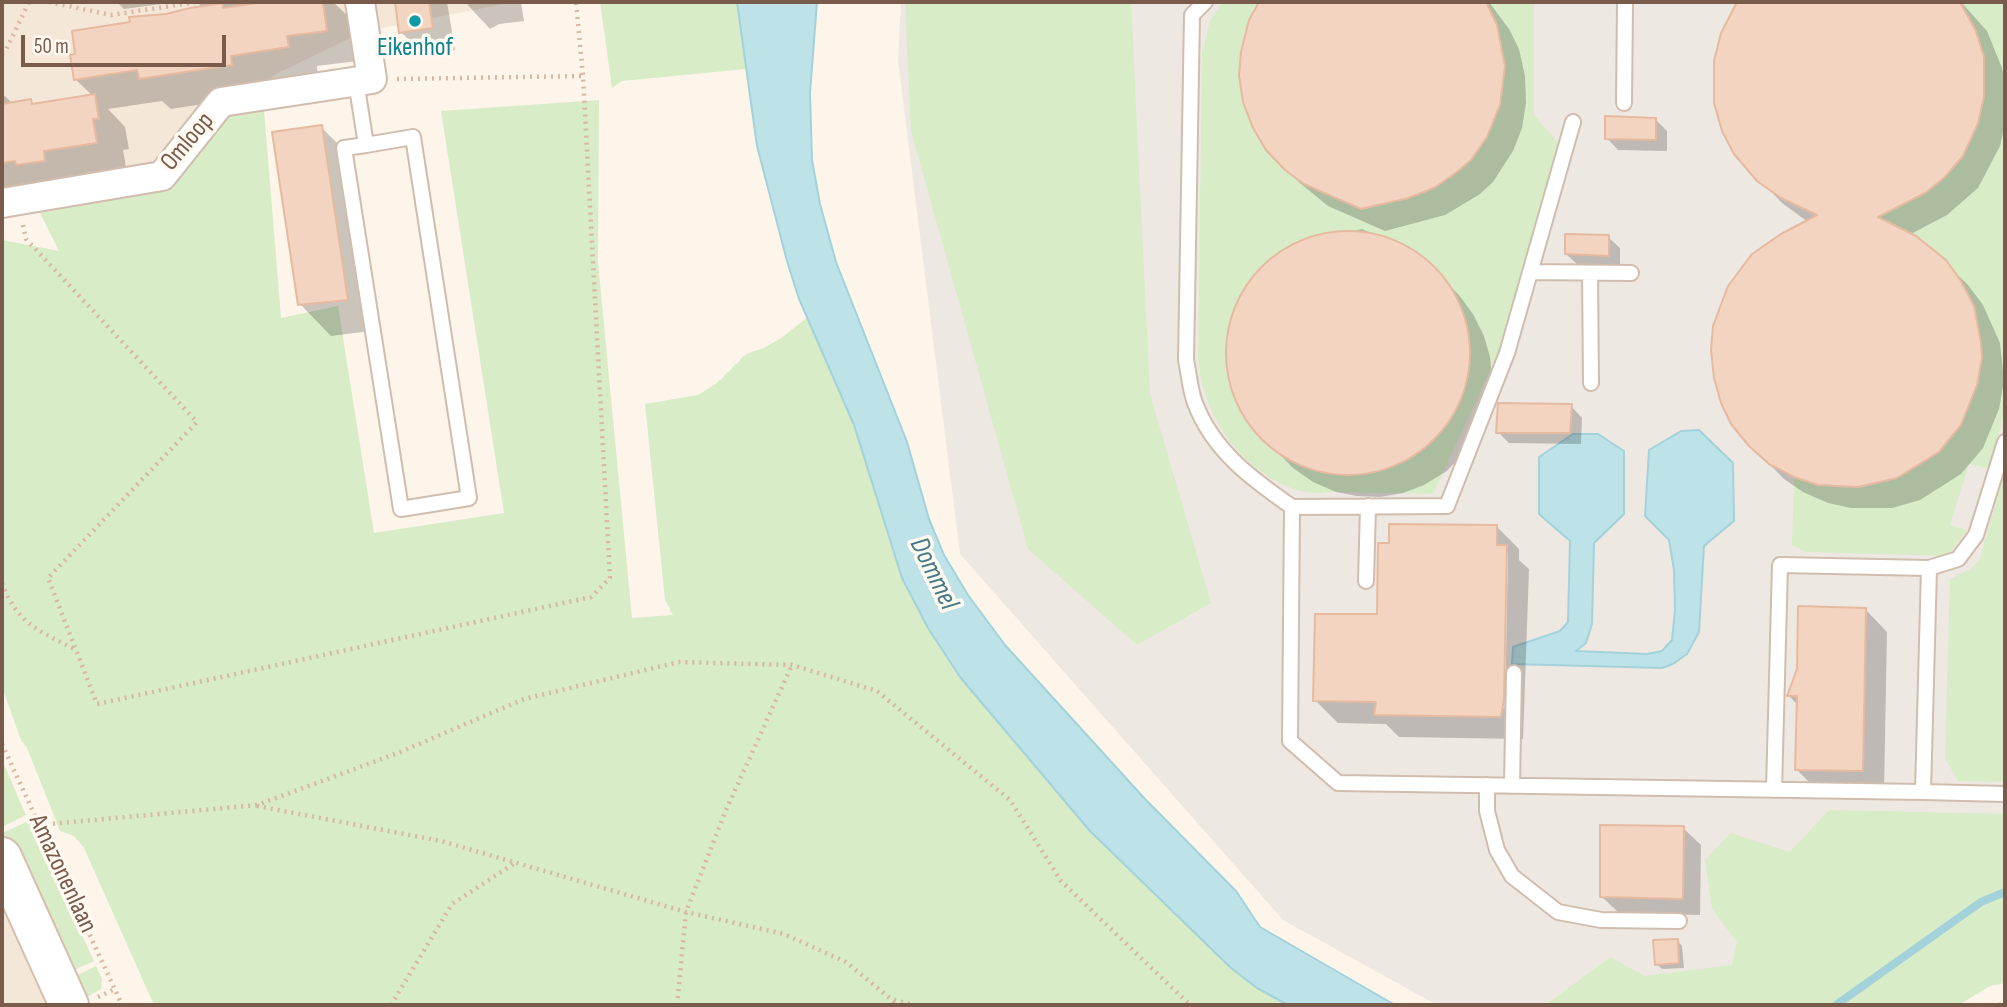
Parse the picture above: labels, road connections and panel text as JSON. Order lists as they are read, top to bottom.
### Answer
{
  "streets": {
    "street": ["Omloop", "Amazonenlaan"]
  },
  "water": ["Dommel"],
  "places": ["Eikenhof"],
  "scale_bar": "50 m"
}
